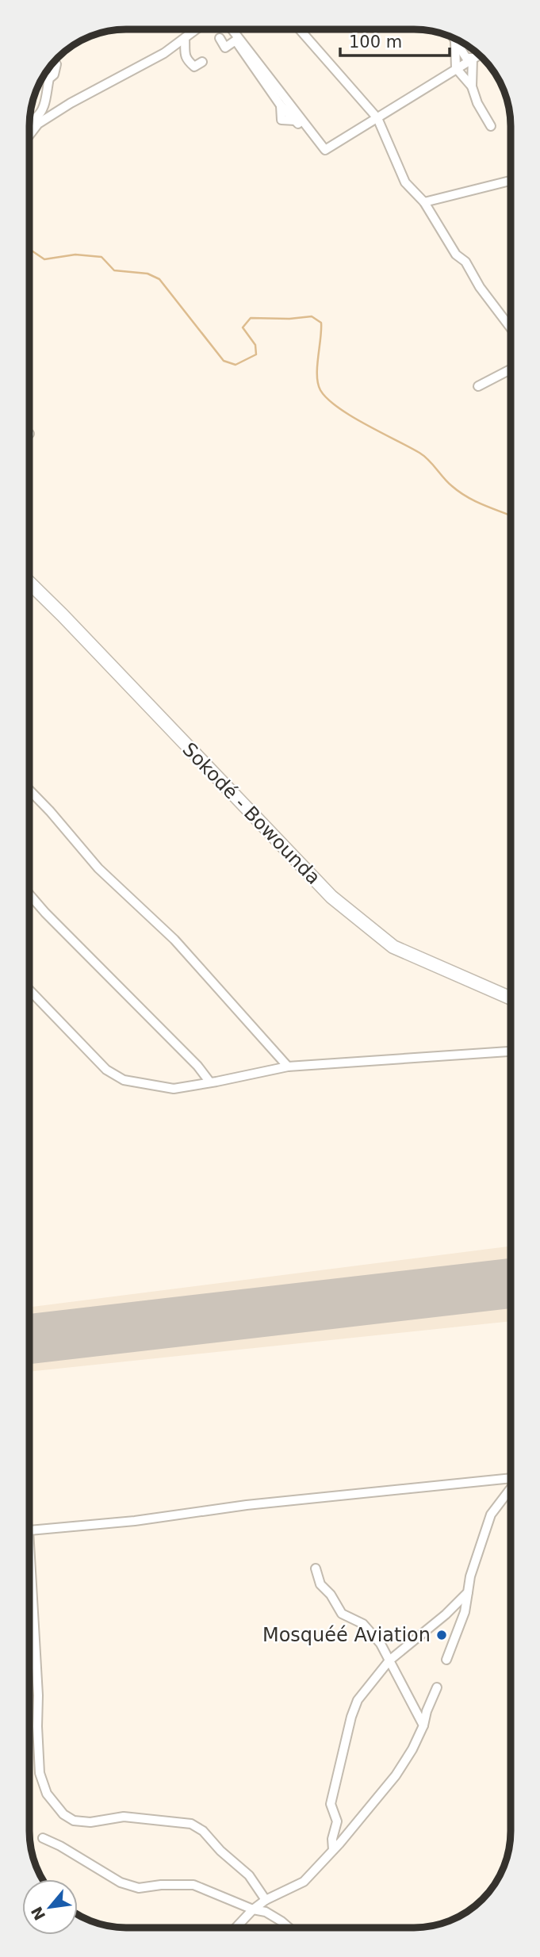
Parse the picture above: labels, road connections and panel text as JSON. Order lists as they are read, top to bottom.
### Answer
{
  "streets": {
    "main road": ["Sokodé - Bowounda"]
  },
  "places": ["Mosquéé Aviation"],
  "scale_bar": "100 m",
  "north": "bottom left"
}
